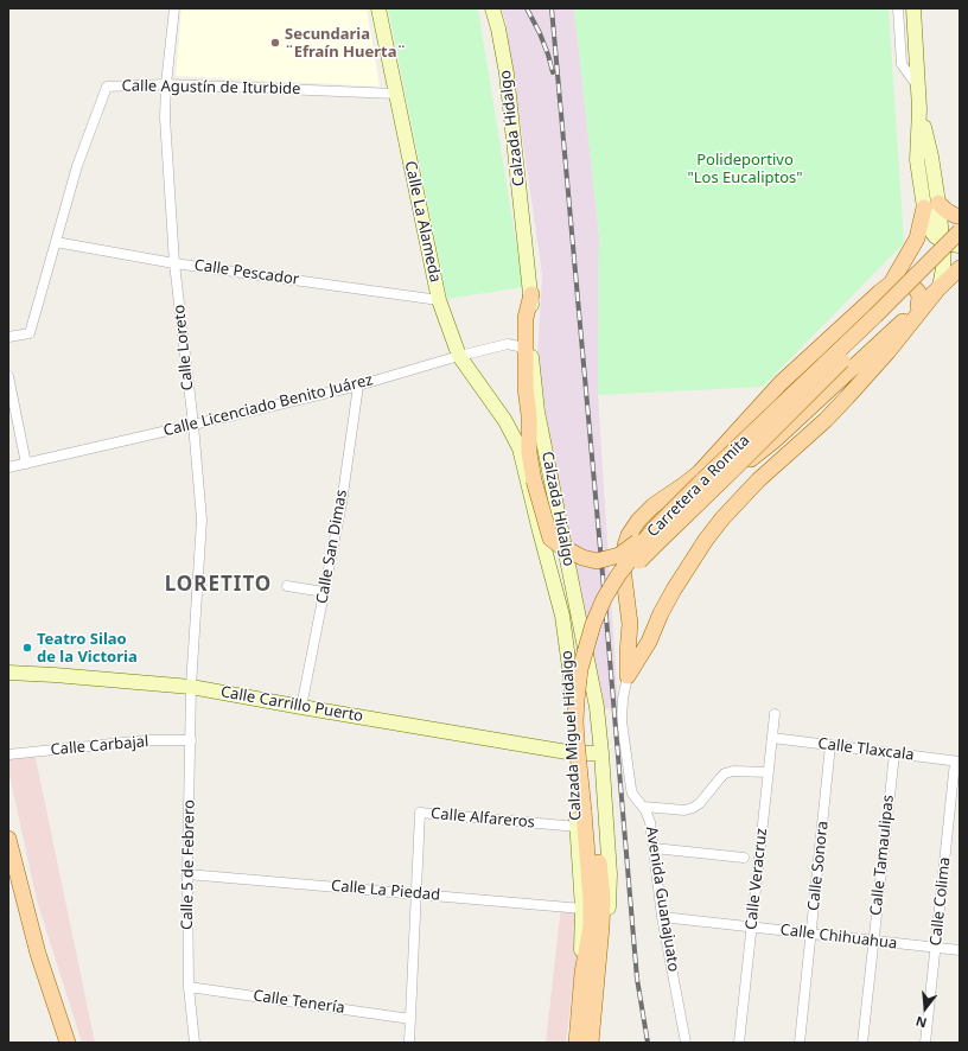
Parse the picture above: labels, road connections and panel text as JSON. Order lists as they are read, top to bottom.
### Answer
{
  "streets": {
    "main road": ["Carretera a Romita", "Calzada Miguel Hidalgo"],
    "street": [
      "Calle Agustín de Iturbide",
      "Calzada Hidalgo",
      "Calle La Alameda",
      "Calle Pescador",
      "Calle Loreto",
      "Calle Licenciado Benito Juárez",
      "Calle San Dimas",
      "Calle Carrillo Puerto",
      "Calle Carbajal",
      "Calle Tlaxcala",
      "Calle Alfareros",
      "Calle Tamaulipas",
      "Calle 5 de Febrero",
      "Calle Sonora",
      "Calle Veracruz",
      "Calle La Piedad",
      "Avenida Guanajuato",
      "Calle Colima",
      "Calle Chihuahua",
      "Calle Tenería"
    ]
  },
  "crossings": [
    ["Calle Agustín de Iturbide", "Calle La Alameda"],
    ["Calle Agustín de Iturbide", "Calle Pescador"],
    ["Calle Agustín de Iturbide", "Calle Loreto"],
    ["Calzada Hidalgo", "Calle Carrillo Puerto"],
    ["Calzada Hidalgo", "Calzada Miguel Hidalgo"],
    ["Calle La Alameda", "Calle Pescador"],
    ["Calle La Alameda", "Calle Licenciado Benito Juárez"],
    ["Calle La Alameda", "Calzada Miguel Hidalgo"],
    ["Calle Pescador", "Calle Loreto"],
    ["Calle Loreto", "Calle Licenciado Benito Juárez"],
    ["Calle Loreto", "Calle Carrillo Puerto"],
    ["Calle Loreto", "Calle 5 de Febrero"],
    ["Calle Licenciado Benito Juárez", "Calle San Dimas"],
    ["Carretera a Romita", "Calzada Miguel Hidalgo"],
    ["Calle San Dimas", "Calle Carrillo Puerto"],
    ["Calle Carrillo Puerto", "Calzada Miguel Hidalgo"],
    ["Calle Carrillo Puerto", "Calle 5 de Febrero"],
    ["Calzada Miguel Hidalgo", "Calle Alfareros"],
    ["Calzada Miguel Hidalgo", "Calle La Piedad"],
    ["Calle Carbajal", "Calle 5 de Febrero"],
    ["Calle Tlaxcala", "Calle Tamaulipas"],
    ["Calle Tlaxcala", "Calle Sonora"],
    ["Calle Tlaxcala", "Calle Veracruz"],
    ["Calle Tlaxcala", "Calle Colima"],
    ["Calle Alfareros", "Calle La Piedad"],
    ["Calle Alfareros", "Calle Tenería"],
    ["Calle Tamaulipas", "Calle Chihuahua"],
    ["Calle 5 de Febrero", "Calle La Piedad"],
    ["Calle 5 de Febrero", "Calle Tenería"],
    ["Calle Sonora", "Calle Chihuahua"],
    ["Calle Veracruz", "Calle Chihuahua"],
    ["Avenida Guanajuato", "Calle Chihuahua"],
    ["Calle Colima", "Calle Chihuahua"]
  ],
  "districts": ["LORETITO"],
  "parks": ["Polideportivo \"Los Eucaliptos\""],
  "places": ["Secundaria ¨Efraín Huerta¨", "Teatro Silao de la Victoria"],
  "north": "bottom"
}
